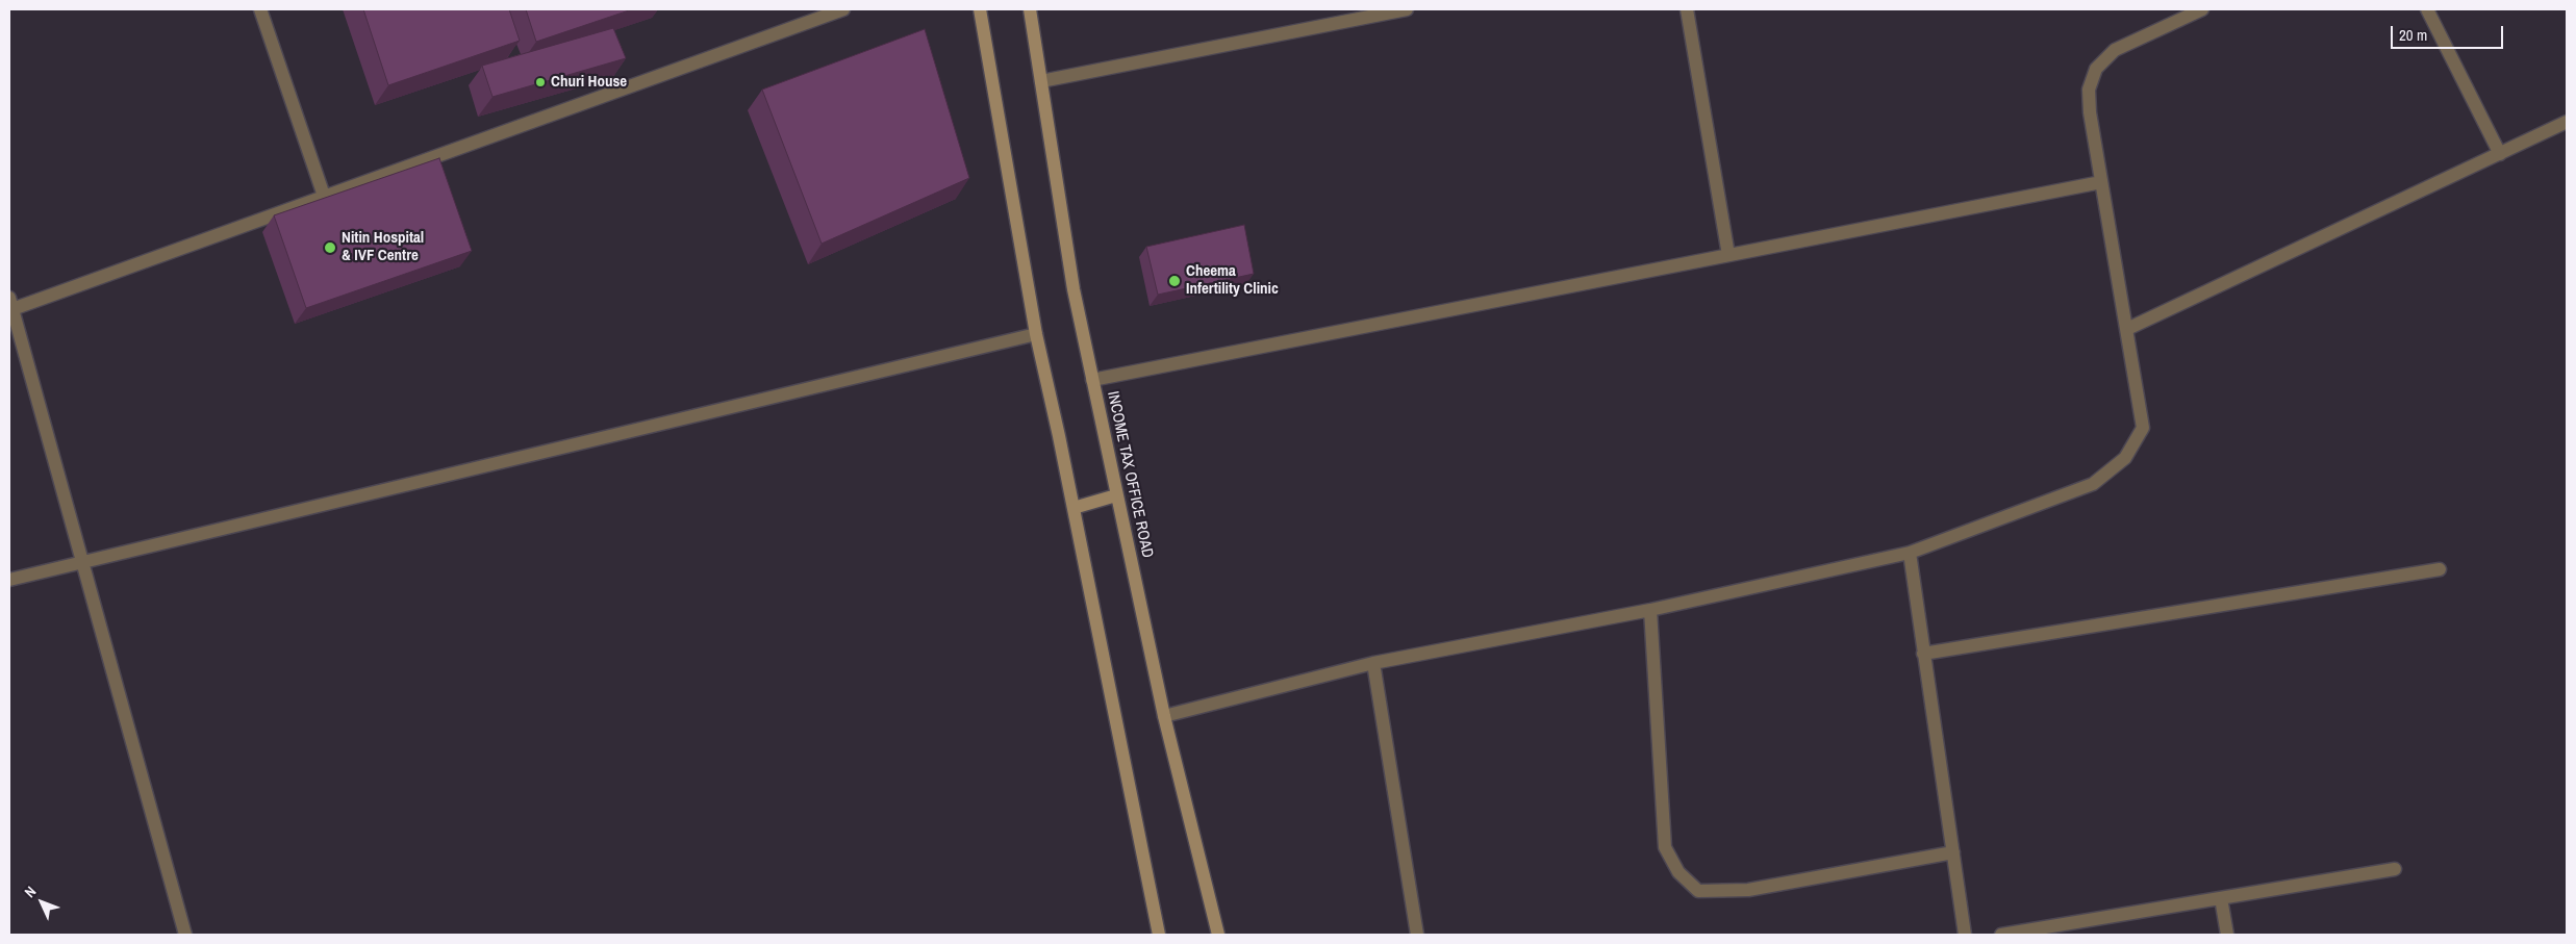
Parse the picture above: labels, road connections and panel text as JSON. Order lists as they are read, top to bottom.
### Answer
{
  "streets": {
    "main road": ["INCOME TAX OFFICE ROAD"]
  },
  "places": ["Churi House", "Nitin Hospital & IVF Centre", "Cheema Infertility Clinic"],
  "scale_bar": "20 m",
  "north": "top left"
}
